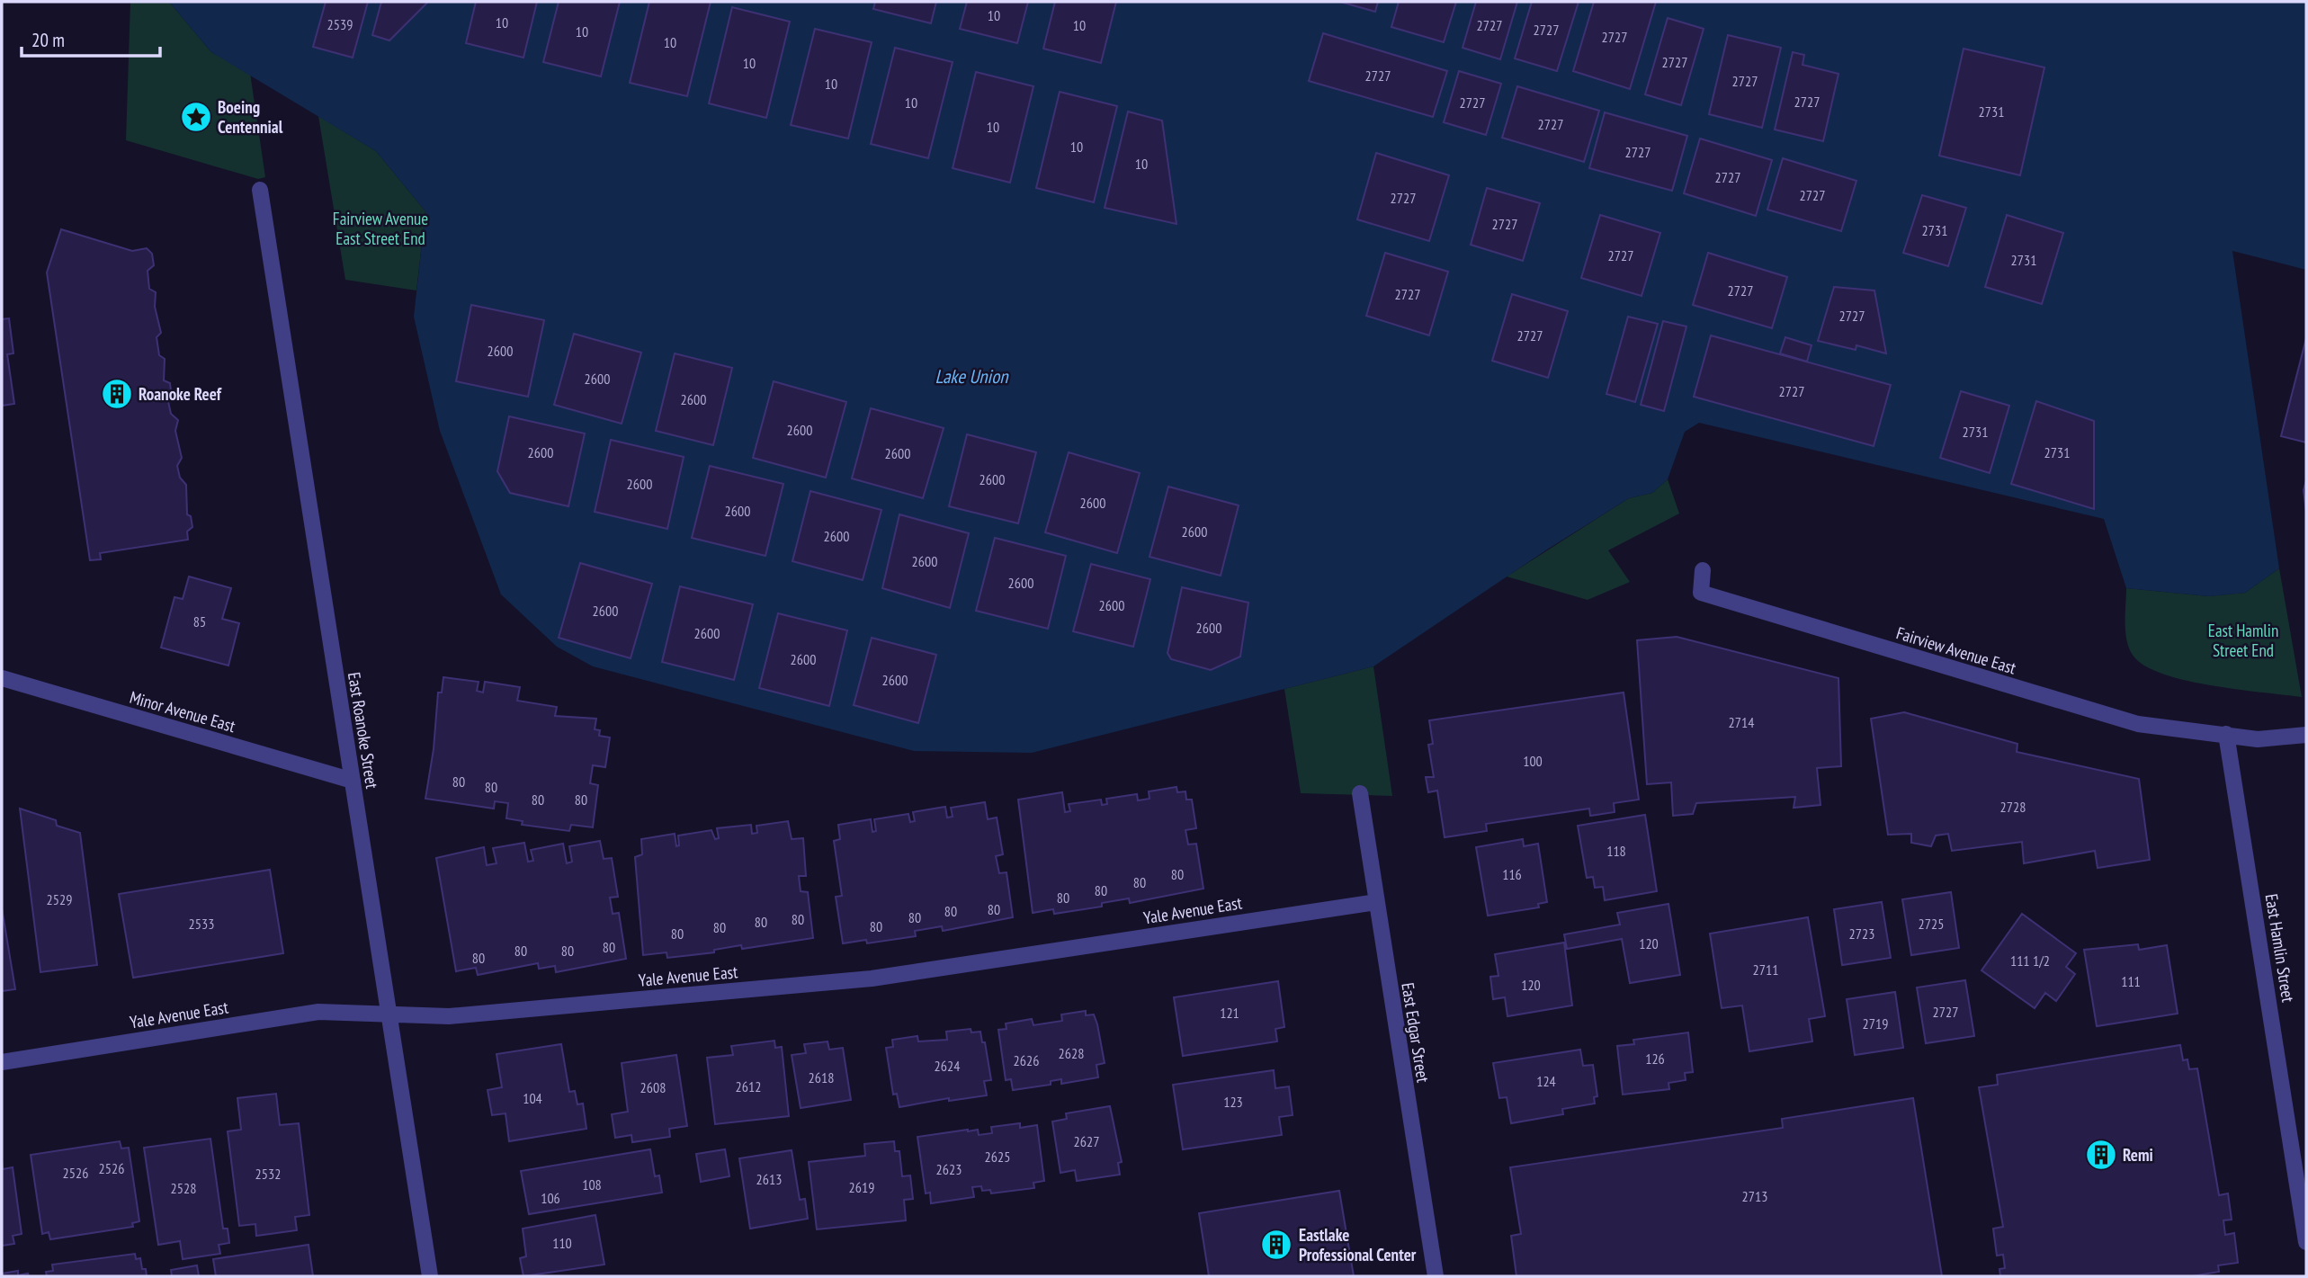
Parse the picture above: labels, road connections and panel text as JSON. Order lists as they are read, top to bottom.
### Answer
{
  "streets": {
    "street": [
      "Fairview Avenue East",
      "Minor Avenue East",
      "East Roanoke Street",
      "Yale Avenue East",
      "East Hamlin Street",
      "East Edgar Street"
    ]
  },
  "crossings": [
    ["Fairview Avenue East", "East Hamlin Street"],
    ["Minor Avenue East", "East Roanoke Street"],
    ["East Roanoke Street", "Yale Avenue East"],
    ["Yale Avenue East", "East Edgar Street"]
  ],
  "water": ["Lake Union"],
  "parks": ["Fairview Avenue East Street End", "East Hamlin Street End"],
  "places": {
    "place": ["Boeing Centennial"],
    "building": ["Roanoke Reef", "Remi", "Eastlake Professional Center"]
  },
  "house_numbers": [
    "10",
    "10",
    "2539",
    "10",
    "2727",
    "2727",
    "10",
    "2727",
    "10",
    "2727",
    "10",
    "2727",
    "2727",
    "10",
    "2727",
    "10",
    "2727",
    "2731",
    "2727",
    "10",
    "10",
    "2727",
    "10",
    "2727",
    "2727",
    "2727",
    "2727",
    "2731",
    "2727",
    "2731",
    "2727",
    "2727",
    "2727",
    "2727",
    "2600",
    "2600",
    "2727",
    "2600",
    "2600",
    "2731",
    "2600",
    "2731",
    "2600",
    "2600",
    "2600",
    "2600",
    "2600",
    "2600",
    "2600",
    "2600",
    "2600",
    "2600",
    "2600",
    "85",
    "2600",
    "2600",
    "2600",
    "2600",
    "2714",
    "100",
    "80",
    "80",
    "80",
    "80",
    "2728",
    "118",
    "80",
    "116",
    "80",
    "80",
    "80",
    "2529",
    "80",
    "80",
    "80",
    "80",
    "80",
    "2533",
    "2725",
    "80",
    "80",
    "80",
    "2723",
    "120",
    "80",
    "80",
    "80",
    "80",
    "111 1/2",
    "2711",
    "111",
    "120",
    "2727",
    "121",
    "2719",
    "2628",
    "126",
    "2626",
    "2624",
    "2618",
    "124",
    "2612",
    "2608",
    "104",
    "123",
    "2627",
    "2625",
    "2526",
    "2623",
    "2526",
    "2532",
    "2613",
    "108",
    "2619",
    "2528",
    "2713",
    "106",
    "110"
  ],
  "scale_bar": "20 m"
}
